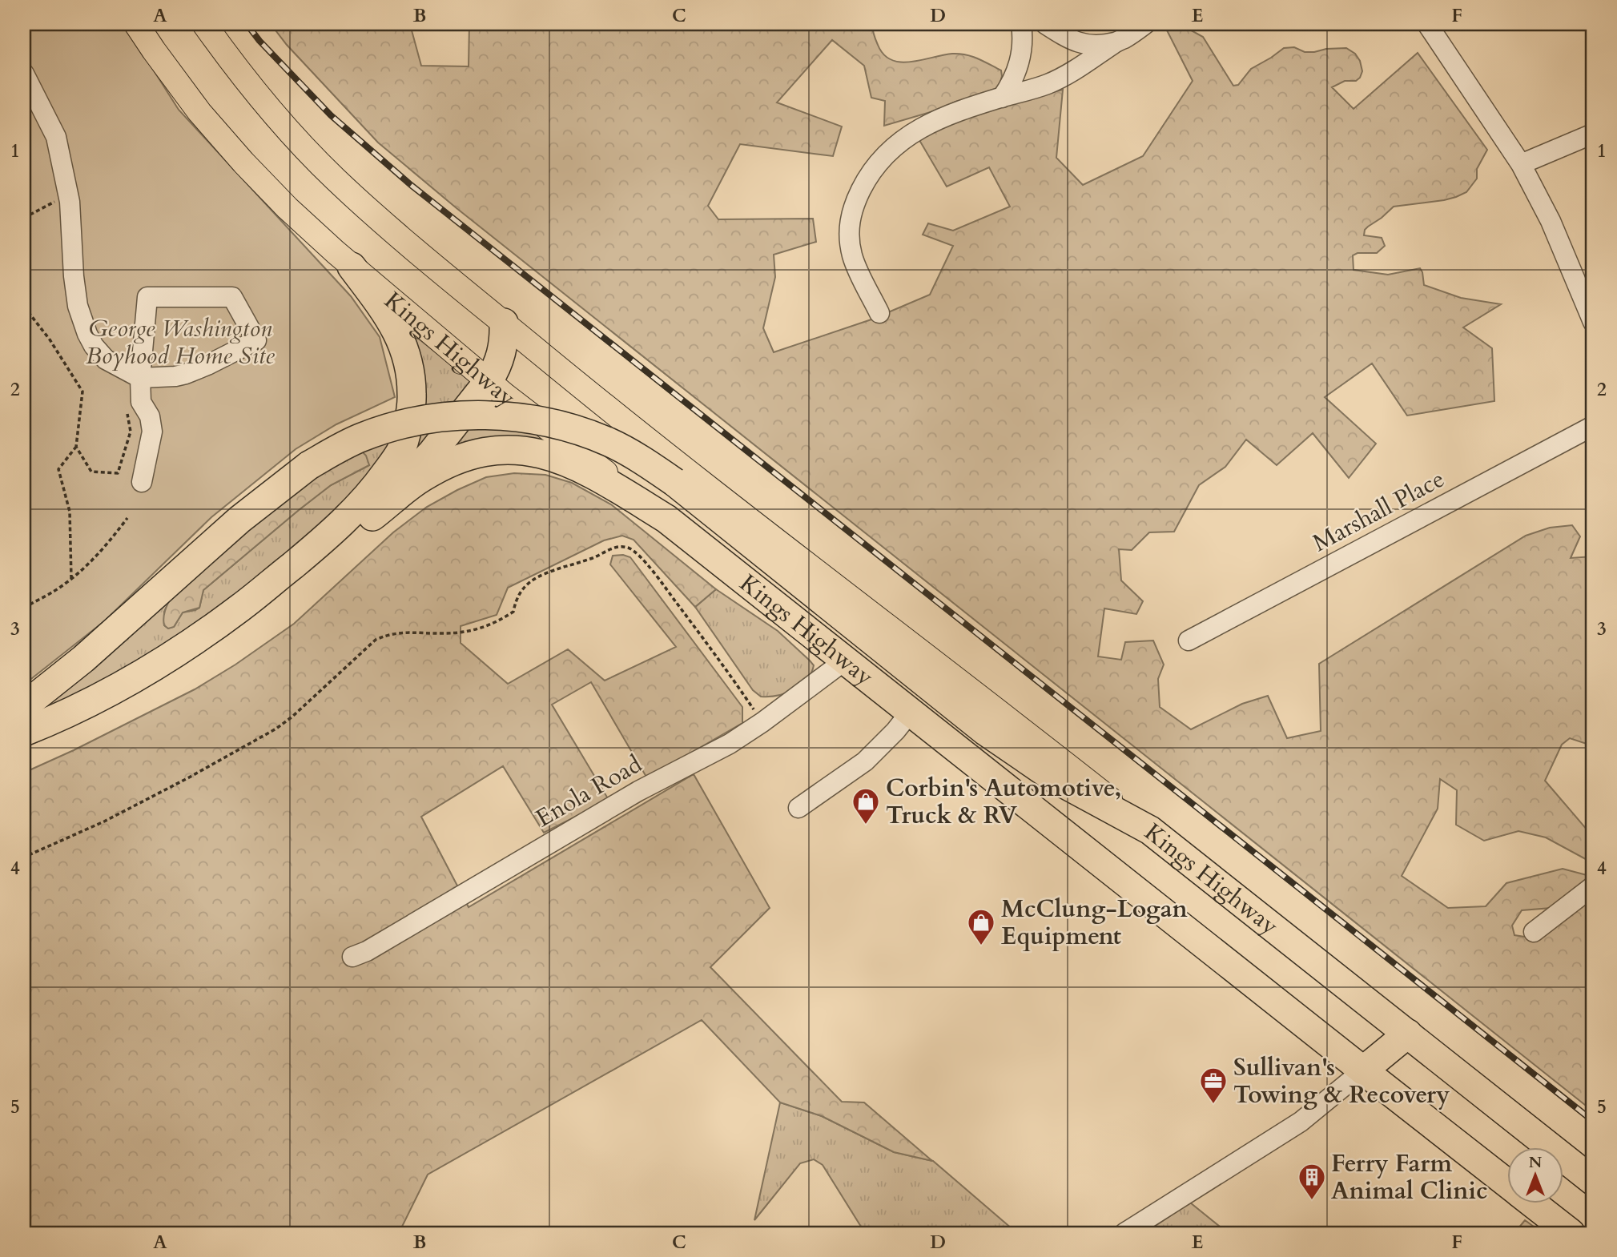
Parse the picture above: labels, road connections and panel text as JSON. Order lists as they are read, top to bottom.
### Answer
{
  "streets": {
    "highway": ["Kings Highway"],
    "street": ["Marshall Place", "Enola Road"]
  },
  "crossings": [
    ["Kings Highway", "Enola Road"]
  ],
  "parks": ["George Washington Boyhood Home Site"],
  "places": {
    "shop": ["Corbin's Automotive, Truck & RV", "McClung-Logan Equipment"],
    "office": ["Sullivan's Towing & Recovery"],
    "building": ["Ferry Farm Animal Clinic"]
  },
  "north": "top",
  "grid": {
    "columns": [
      "A",
      "B",
      "C",
      "D",
      "E",
      "F"
    ],
    "rows": [
      "1",
      "2",
      "3",
      "4",
      "5"
    ]
  }
}
